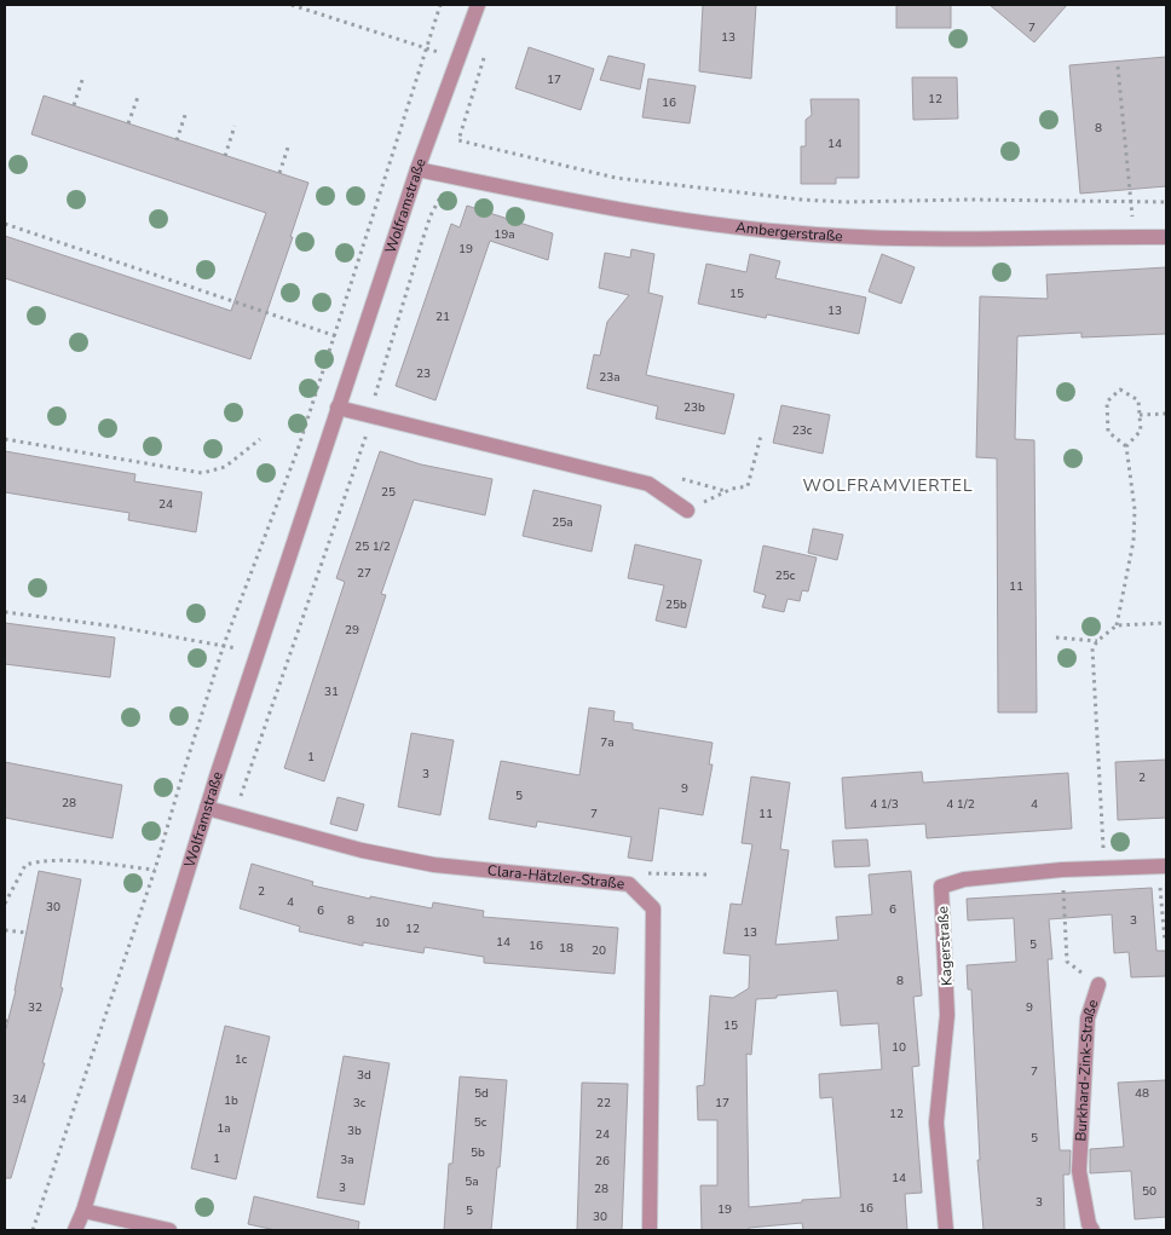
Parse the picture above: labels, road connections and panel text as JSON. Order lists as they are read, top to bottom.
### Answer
{
  "streets": {
    "street": [
      "Wolframstraße",
      "Ambergerstraße",
      "Clara-Hätzler-Straße",
      "Kagerstraße",
      "Burkhard-Zink-Straße"
    ]
  },
  "crossings": [
    ["Wolframstraße", "Ambergerstraße"],
    ["Wolframstraße", "Clara-Hätzler-Straße"],
    ["Kagerstraße", "Burkhard-Zink-Straße"]
  ],
  "districts": ["WOLFRAMVIERTEL"],
  "house_numbers": [
    "7",
    "13",
    "17",
    "12",
    "16",
    "8",
    "14",
    "19a",
    "19",
    "15",
    "13",
    "21",
    "23",
    "23a",
    "23b",
    "23c",
    "25",
    "24",
    "25a",
    "25 1/2",
    "27",
    "25c",
    "11",
    "25b",
    "29",
    "31",
    "7a",
    "1",
    "3",
    "2",
    "9",
    "5",
    "28",
    "4 1/3",
    "4 1/2",
    "4",
    "7",
    "11",
    "2",
    "4",
    "30",
    "6",
    "6",
    "8",
    "3",
    "10",
    "12",
    "13",
    "14",
    "5",
    "16",
    "18",
    "20",
    "8",
    "32",
    "9",
    "15",
    "10",
    "1c",
    "7",
    "3d",
    "5d",
    "48",
    "34",
    "1b",
    "3c",
    "22",
    "17",
    "12",
    "5c",
    "1a",
    "3b",
    "24",
    "5",
    "5b",
    "1",
    "3a",
    "26",
    "14",
    "5a",
    "3",
    "28",
    "50",
    "3",
    "16",
    "19",
    "5",
    "30"
  ]
}
